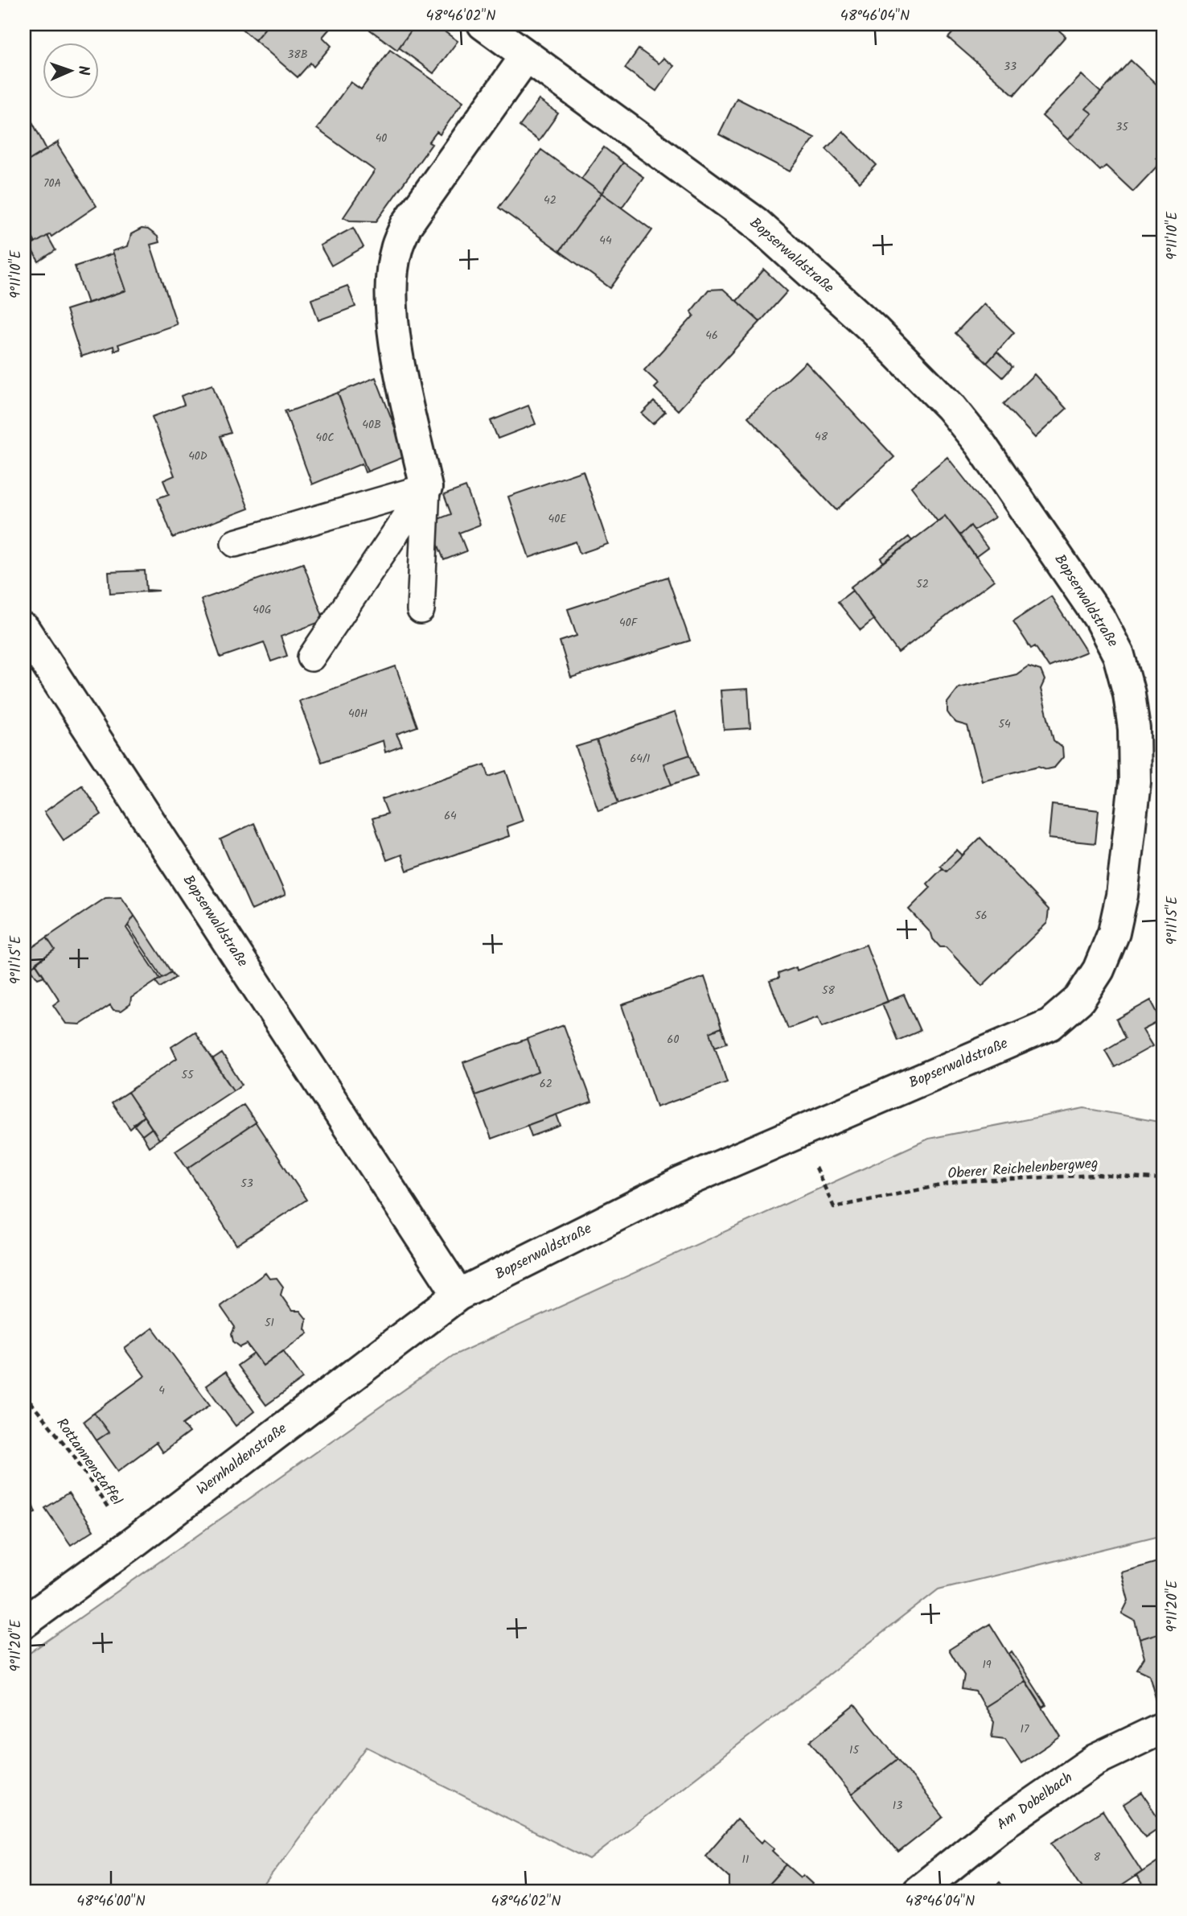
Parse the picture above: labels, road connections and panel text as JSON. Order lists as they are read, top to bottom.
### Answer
{
  "streets": {
    "street": ["Bopserwaldstraße", "Wernhaldenstraße", "Am Dobelbach"],
    "path": ["Oberer Reichelenbergweg", "Rottannenstaffel"]
  },
  "crossings": [
    ["Bopserwaldstraße", "Oberer Reichelenbergweg"],
    ["Bopserwaldstraße", "Wernhaldenstraße"],
    ["Wernhaldenstraße", "Rottannenstaffel"]
  ],
  "house_numbers": [
    "38B",
    "33",
    "35",
    "40",
    "70A",
    "42",
    "44",
    "46",
    "40B",
    "48",
    "40C",
    "40D",
    "40E",
    "52",
    "40G",
    "40F",
    "40H",
    "54",
    "64/1",
    "64",
    "56",
    "58",
    "60",
    "55",
    "62",
    "53",
    "51",
    "4",
    "19",
    "17",
    "15",
    "13",
    "8",
    "11"
  ],
  "north": "right",
  "coordinates": [
    "48°46'02\"N",
    "48°46'04\"N",
    "9°11'10\"E",
    "9°11'15\"E",
    "9°11'20\"E",
    "48°46'00\"N"
  ]
}
